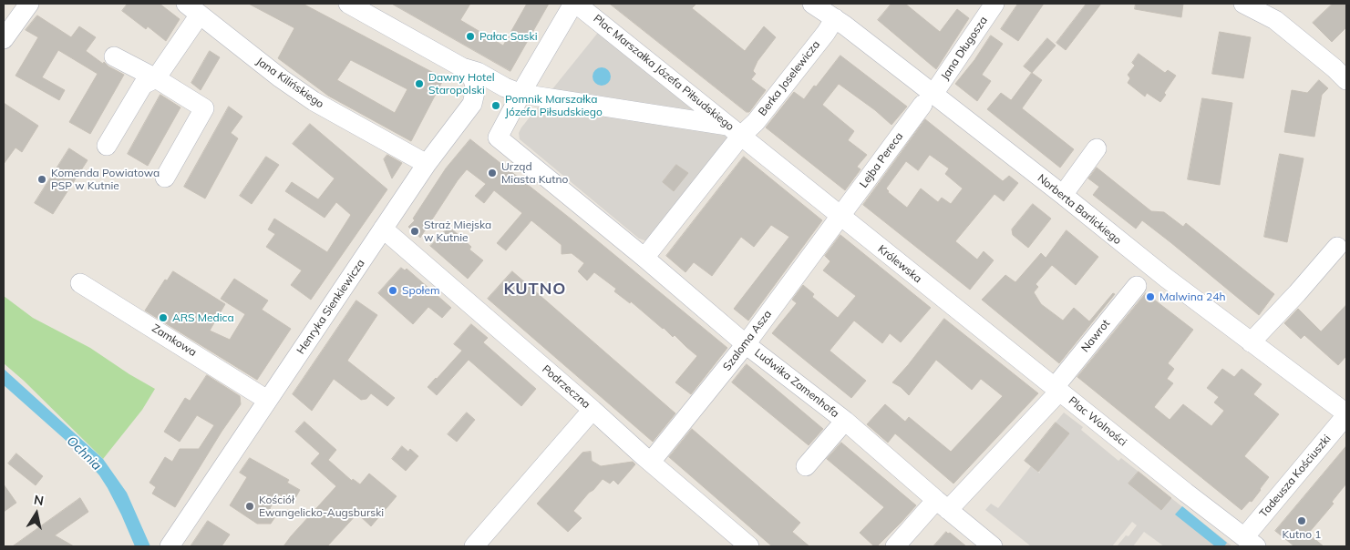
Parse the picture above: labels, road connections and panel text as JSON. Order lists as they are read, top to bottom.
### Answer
{
  "streets": {
    "street": [
      "Jana Długosza",
      "Plac Marszałka Józefa Piłsudskiego",
      "Berka Joselewicza",
      "Jana Kilińskiego",
      "Lejba Pereca",
      "Norberta Barlickiego",
      "Królewska",
      "Henryka Sienkiewicza",
      "Nawrot",
      "Zamkowa",
      "Szaloma Asza",
      "Ludwika Zamenhofa",
      "Podrzeczna",
      "Plac Wolności",
      "Tadeusza Kościuszki"
    ]
  },
  "crossings": [
    ["Jana Długosza", "Lejba Pereca"],
    ["Jana Długosza", "Norberta Barlickiego"],
    ["Plac Marszałka Józefa Piłsudskiego", "Berka Joselewicza"],
    ["Plac Marszałka Józefa Piłsudskiego", "Królewska"],
    ["Plac Marszałka Józefa Piłsudskiego", "Ludwika Zamenhofa"],
    ["Berka Joselewicza", "Norberta Barlickiego"],
    ["Berka Joselewicza", "Królewska"],
    ["Jana Kilińskiego", "Henryka Sienkiewicza"],
    ["Lejba Pereca", "Norberta Barlickiego"],
    ["Lejba Pereca", "Królewska"],
    ["Lejba Pereca", "Szaloma Asza"],
    ["Norberta Barlickiego", "Tadeusza Kościuszki"],
    ["Królewska", "Nawrot"],
    ["Królewska", "Szaloma Asza"],
    ["Królewska", "Plac Wolności"],
    ["Henryka Sienkiewicza", "Zamkowa"],
    ["Henryka Sienkiewicza", "Podrzeczna"],
    ["Nawrot", "Plac Wolności"],
    ["Szaloma Asza", "Ludwika Zamenhofa"],
    ["Szaloma Asza", "Podrzeczna"],
    ["Ludwika Zamenhofa", "Plac Wolności"],
    ["Plac Wolności", "Tadeusza Kościuszki"]
  ],
  "districts": ["KUTNO"],
  "water": ["Ochnia"],
  "places": [
    "Pałac Saski",
    "Dawny Hotel Staropolski",
    "Pomnik Marszałka Józefa Piłsudskiego",
    "Urząd Miasta Kutno",
    "Komenda Powiatowa PSP w Kutnie",
    "Straż Miejska w Kutnie",
    "Społem",
    "Malwina 24h",
    "ARS Medica",
    "Kościół Ewangelicko-Augsburski",
    "Kutno 1"
  ],
  "north": "top"
}
